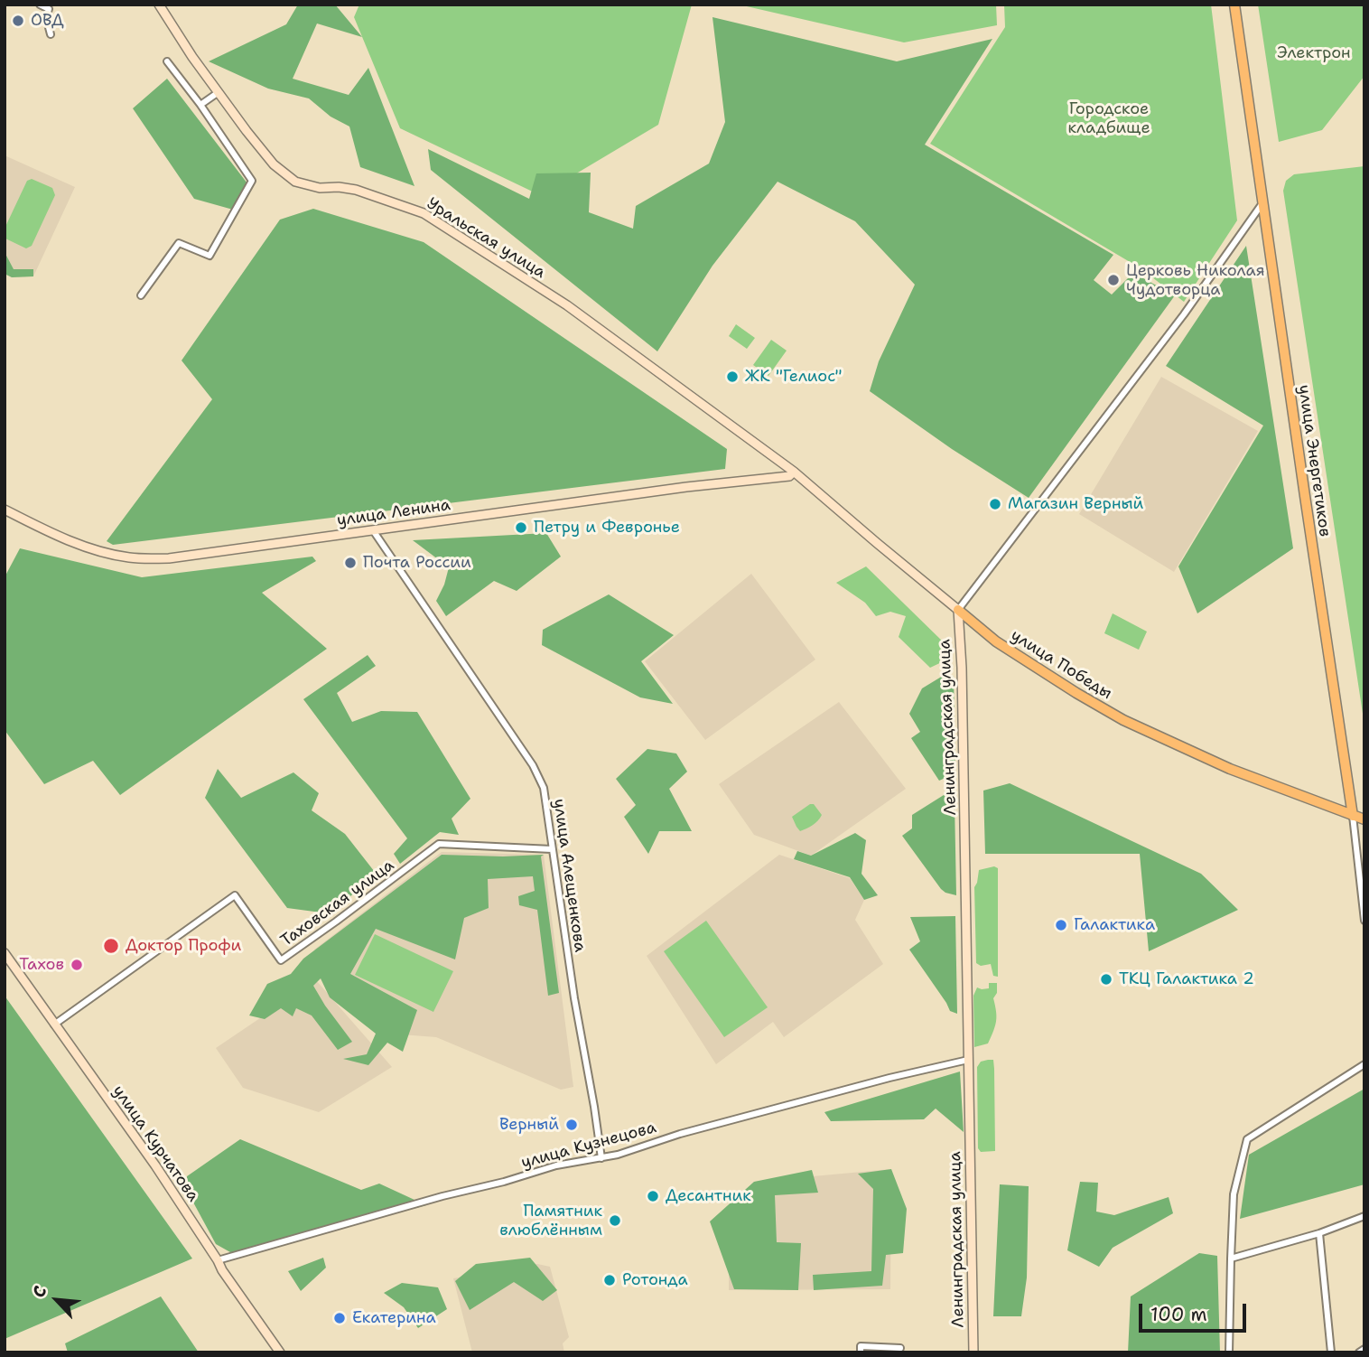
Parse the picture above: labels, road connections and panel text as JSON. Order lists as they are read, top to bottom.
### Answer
{
  "streets": {
    "main road": [
      "Уральская улица",
      "улица Энергетиков",
      "улица Ленина",
      "улица Победы",
      "Ленинградская улица",
      "улица Курчатова"
    ],
    "street": ["улица Алещенкова", "Таховская улица", "улица Кузнецова"]
  },
  "crossings": [
    ["Уральская улица", "улица Ленина"],
    ["Уральская улица", "улица Победы"],
    ["улица Энергетиков", "улица Победы"],
    ["улица Ленина", "улица Победы"],
    ["улица Ленина", "улица Алещенкова"],
    ["улица Победы", "Ленинградская улица"],
    ["Ленинградская улица", "улица Кузнецова"],
    ["улица Алещенкова", "Таховская улица"],
    ["улица Алещенкова", "улица Кузнецова"],
    ["Таховская улица", "улица Курчатова"],
    ["улица Курчатова", "улица Кузнецова"]
  ],
  "parks": ["Электрон", "Городское кладбище"],
  "places": [
    "ОВД",
    "Церковь Николая Чудотворца",
    "ЖК \"Гелиос\"",
    "Магазин Верный",
    "Петру и Февронье",
    "Почта России",
    "Галактика",
    "Доктор Профи",
    "Тахов",
    "ТКЦ Галактика 2",
    "Верный",
    "Десантник",
    "Памятник влюблённым",
    "Ротонда",
    "Екатерина"
  ],
  "scale_bar": "100 m",
  "north": "top left"
}
